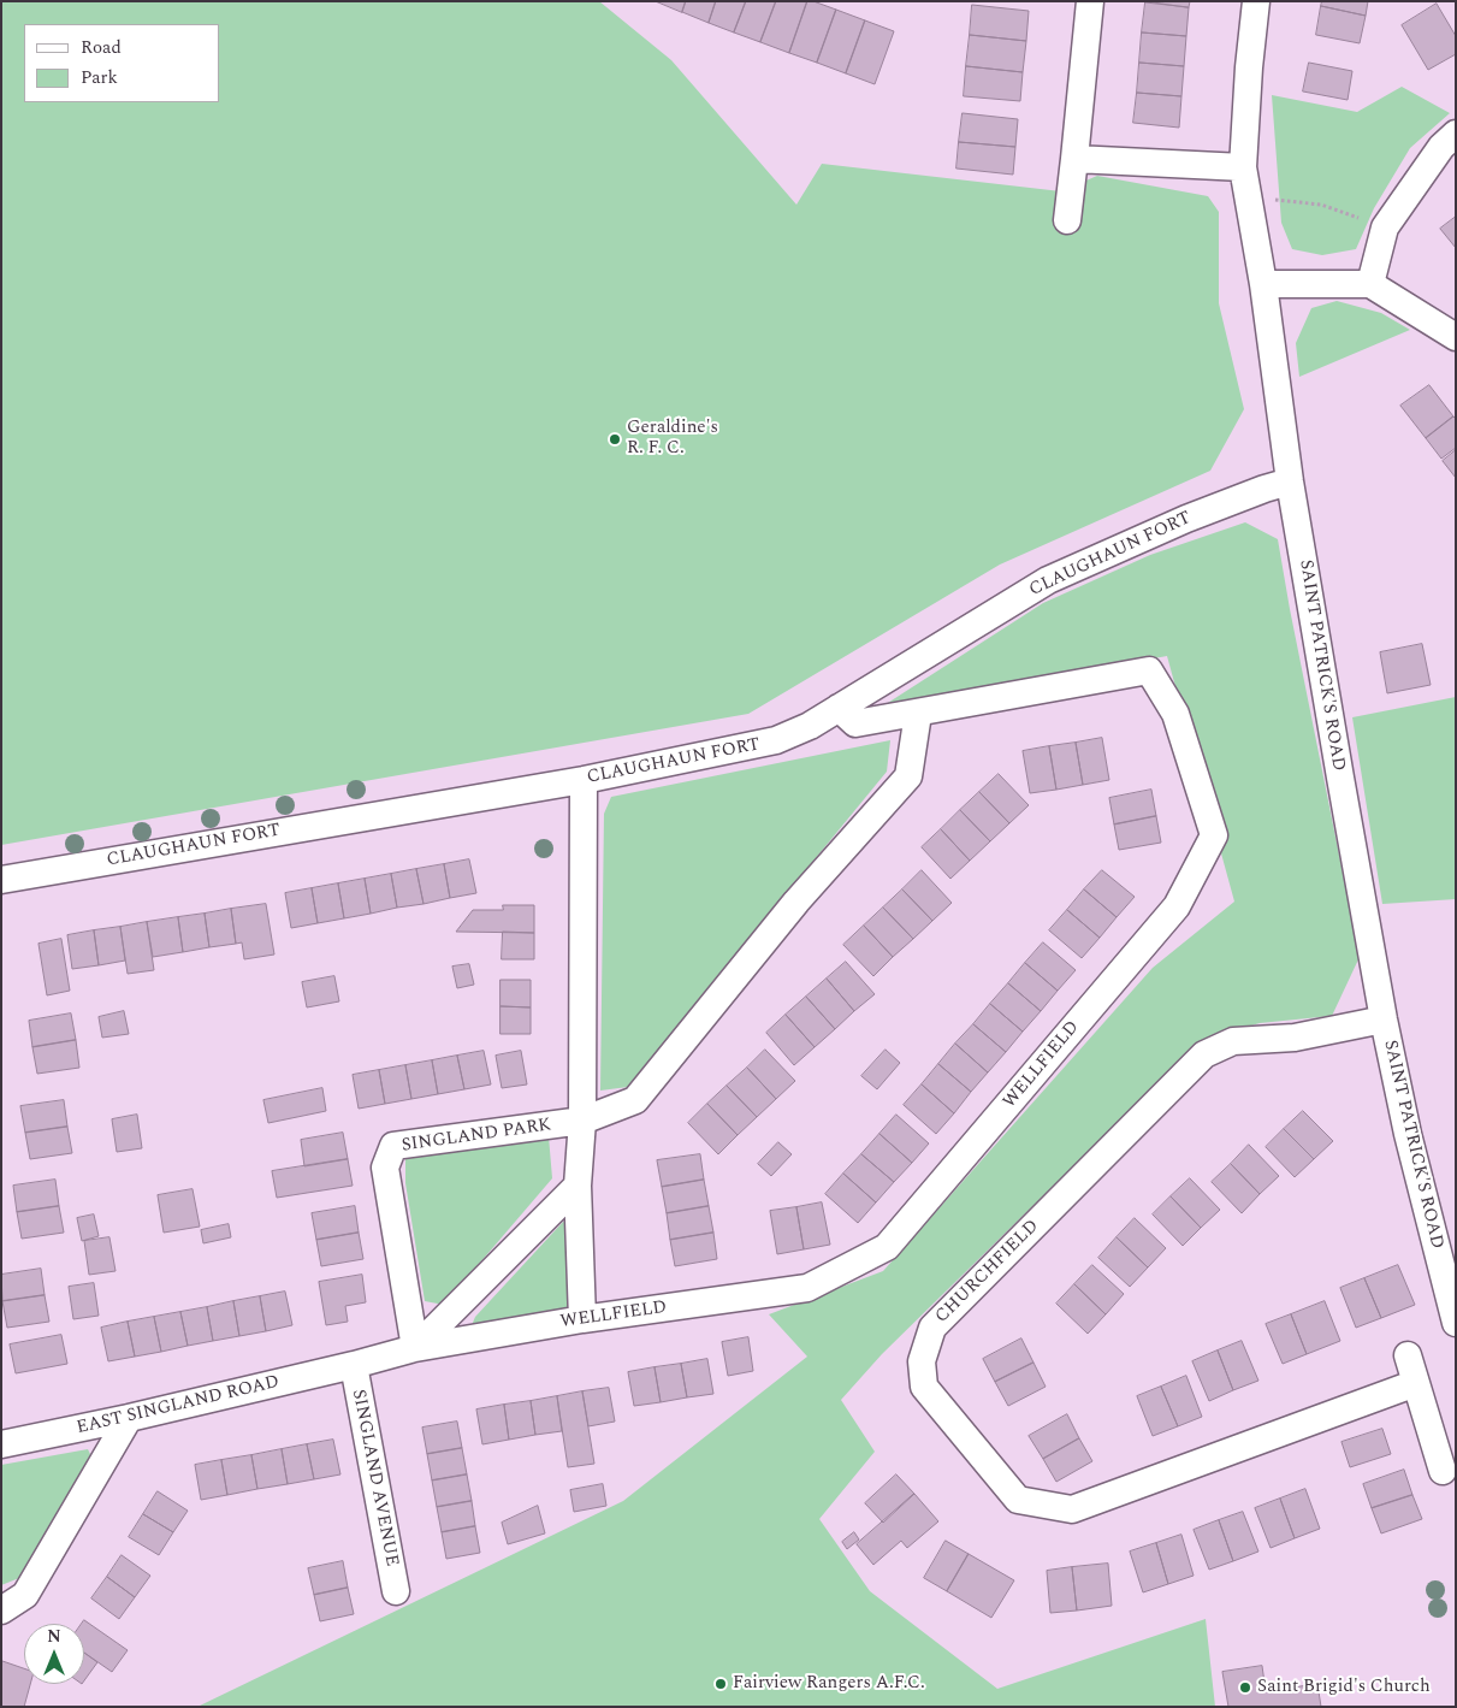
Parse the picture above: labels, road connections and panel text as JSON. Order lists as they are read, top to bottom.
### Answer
{
  "streets": {
    "street": [
      "CLAUGHAUN FORT",
      "SAINT PATRICK'S ROAD",
      "WELLFIELD",
      "SINGLAND PARK",
      "CHURCHFIELD",
      "EAST SINGLAND ROAD",
      "SINGLAND AVENUE"
    ]
  },
  "crossings": [
    ["CLAUGHAUN FORT", "SAINT PATRICK'S ROAD"],
    ["CLAUGHAUN FORT", "WELLFIELD"],
    ["SAINT PATRICK'S ROAD", "CHURCHFIELD"],
    ["WELLFIELD", "SINGLAND PARK"],
    ["WELLFIELD", "EAST SINGLAND ROAD"],
    ["WELLFIELD", "SINGLAND AVENUE"],
    ["EAST SINGLAND ROAD", "SINGLAND AVENUE"]
  ],
  "places": ["Geraldine's R. F. C.", "Fairview Rangers A.F.C.", "Saint Brigid's Church"],
  "legend": ["Road", "Park"],
  "north": "top"
}
